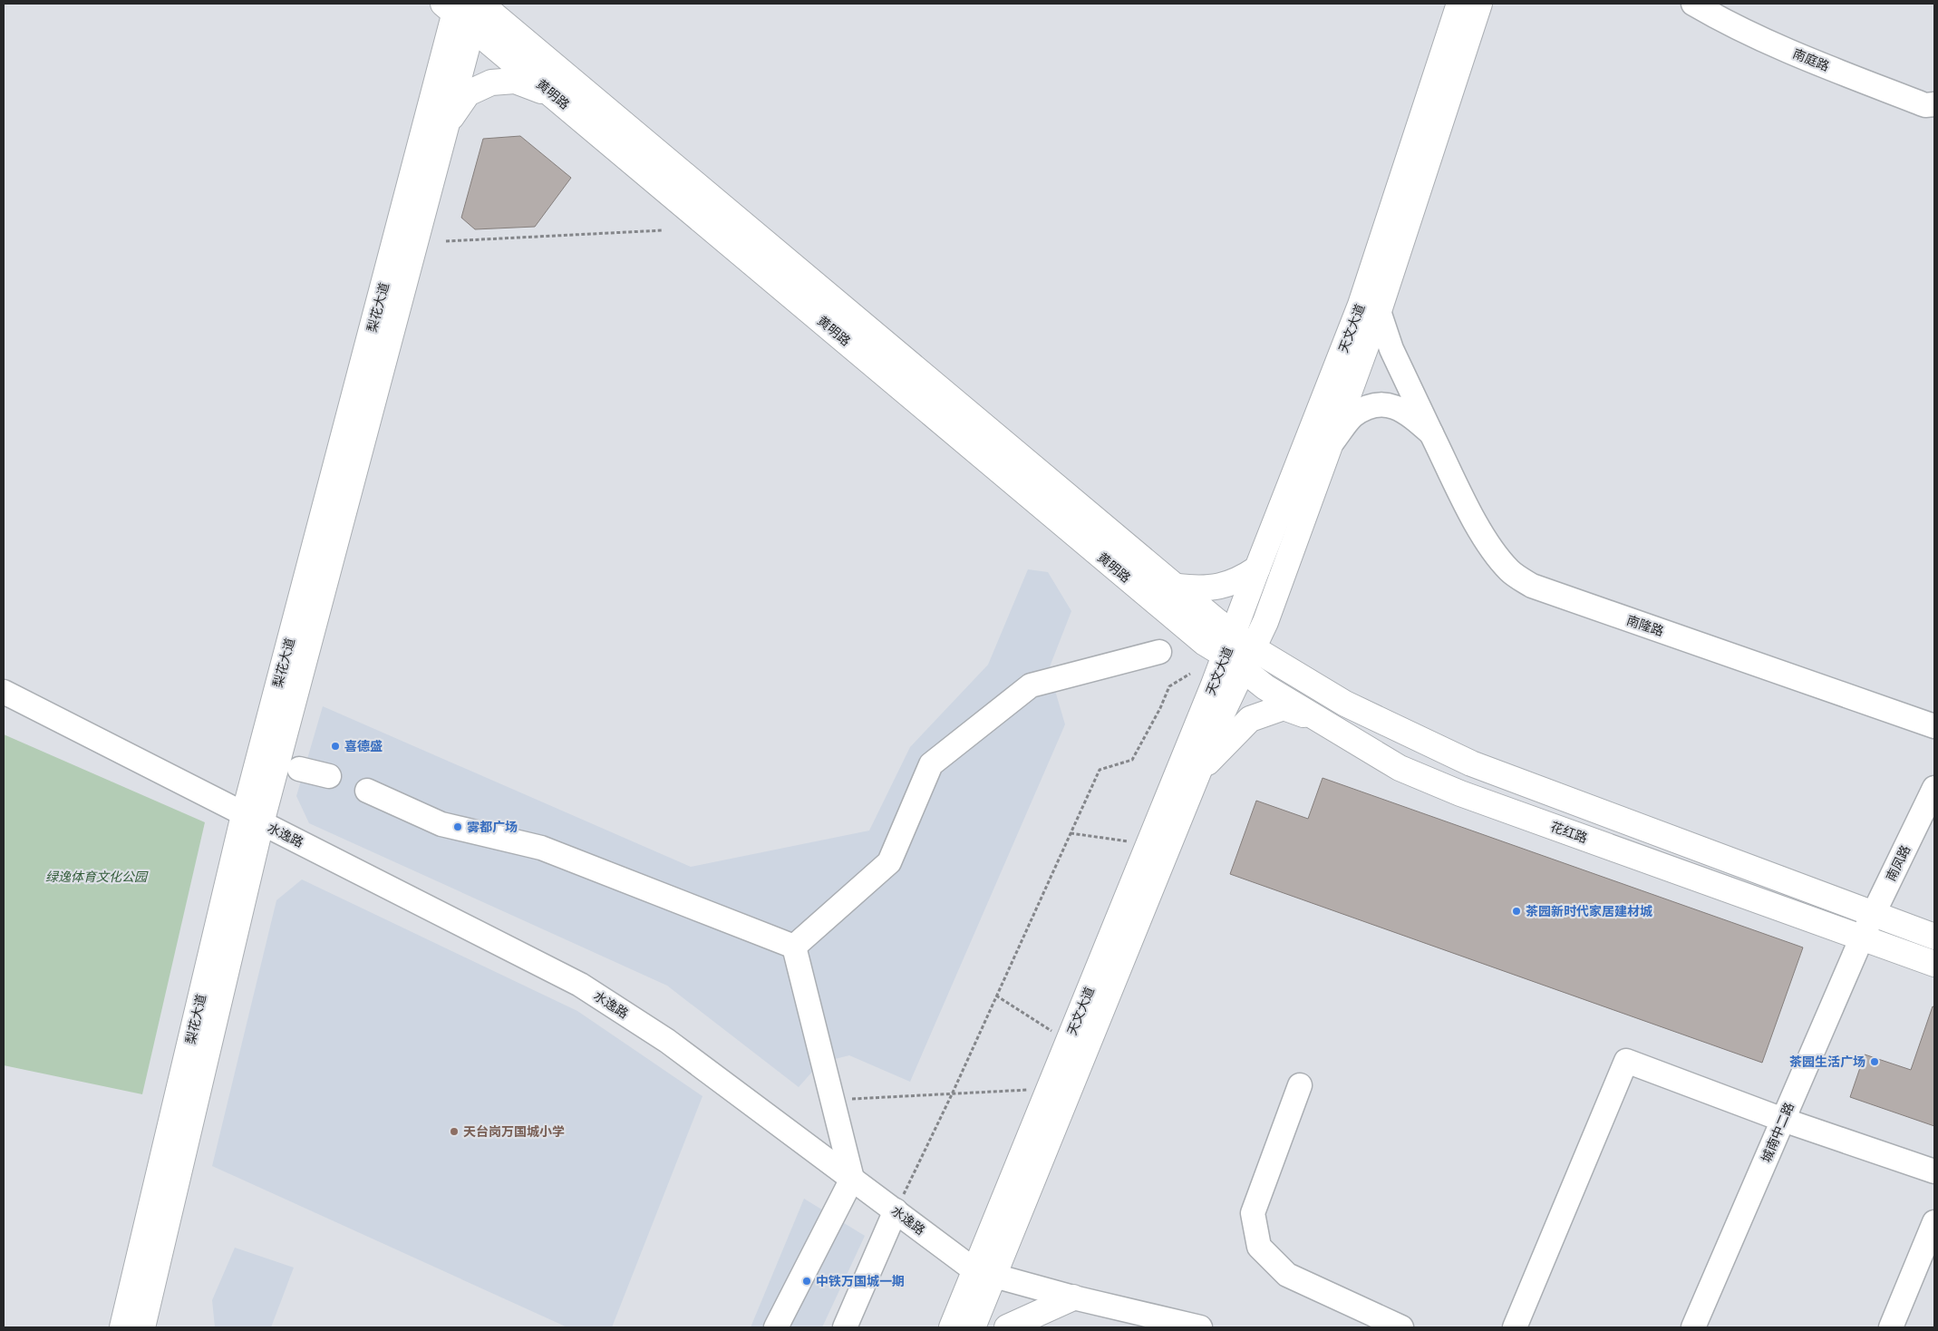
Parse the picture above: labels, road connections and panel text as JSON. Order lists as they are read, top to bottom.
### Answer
{
  "streets": {
    "main road": [
      "黄明路",
      "梨花大道",
      "天文大道",
      "花红路"
    ],
    "street": [
      "南庭路",
      "南隆路",
      "水逸路",
      "南凤路",
      "城南中二路"
    ]
  },
  "crossings": [
    ["黄明路", "梨花大道"],
    ["黄明路", "天文大道"],
    ["黄明路", "花红路"],
    ["梨花大道", "水逸路"],
    ["天文大道", "南隆路"],
    ["天文大道", "花红路"],
    ["天文大道", "水逸路"],
    ["花红路", "南凤路"],
    ["花红路", "城南中二路"],
    ["南凤路", "城南中二路"]
  ],
  "parks": ["绿逸体育文化公园"],
  "places": [
    "喜德盛",
    "雾都广场",
    "茶园新时代家居建材城",
    "茶园生活广场",
    "天台岗万国城小学",
    "中铁万国城一期"
  ]
}
